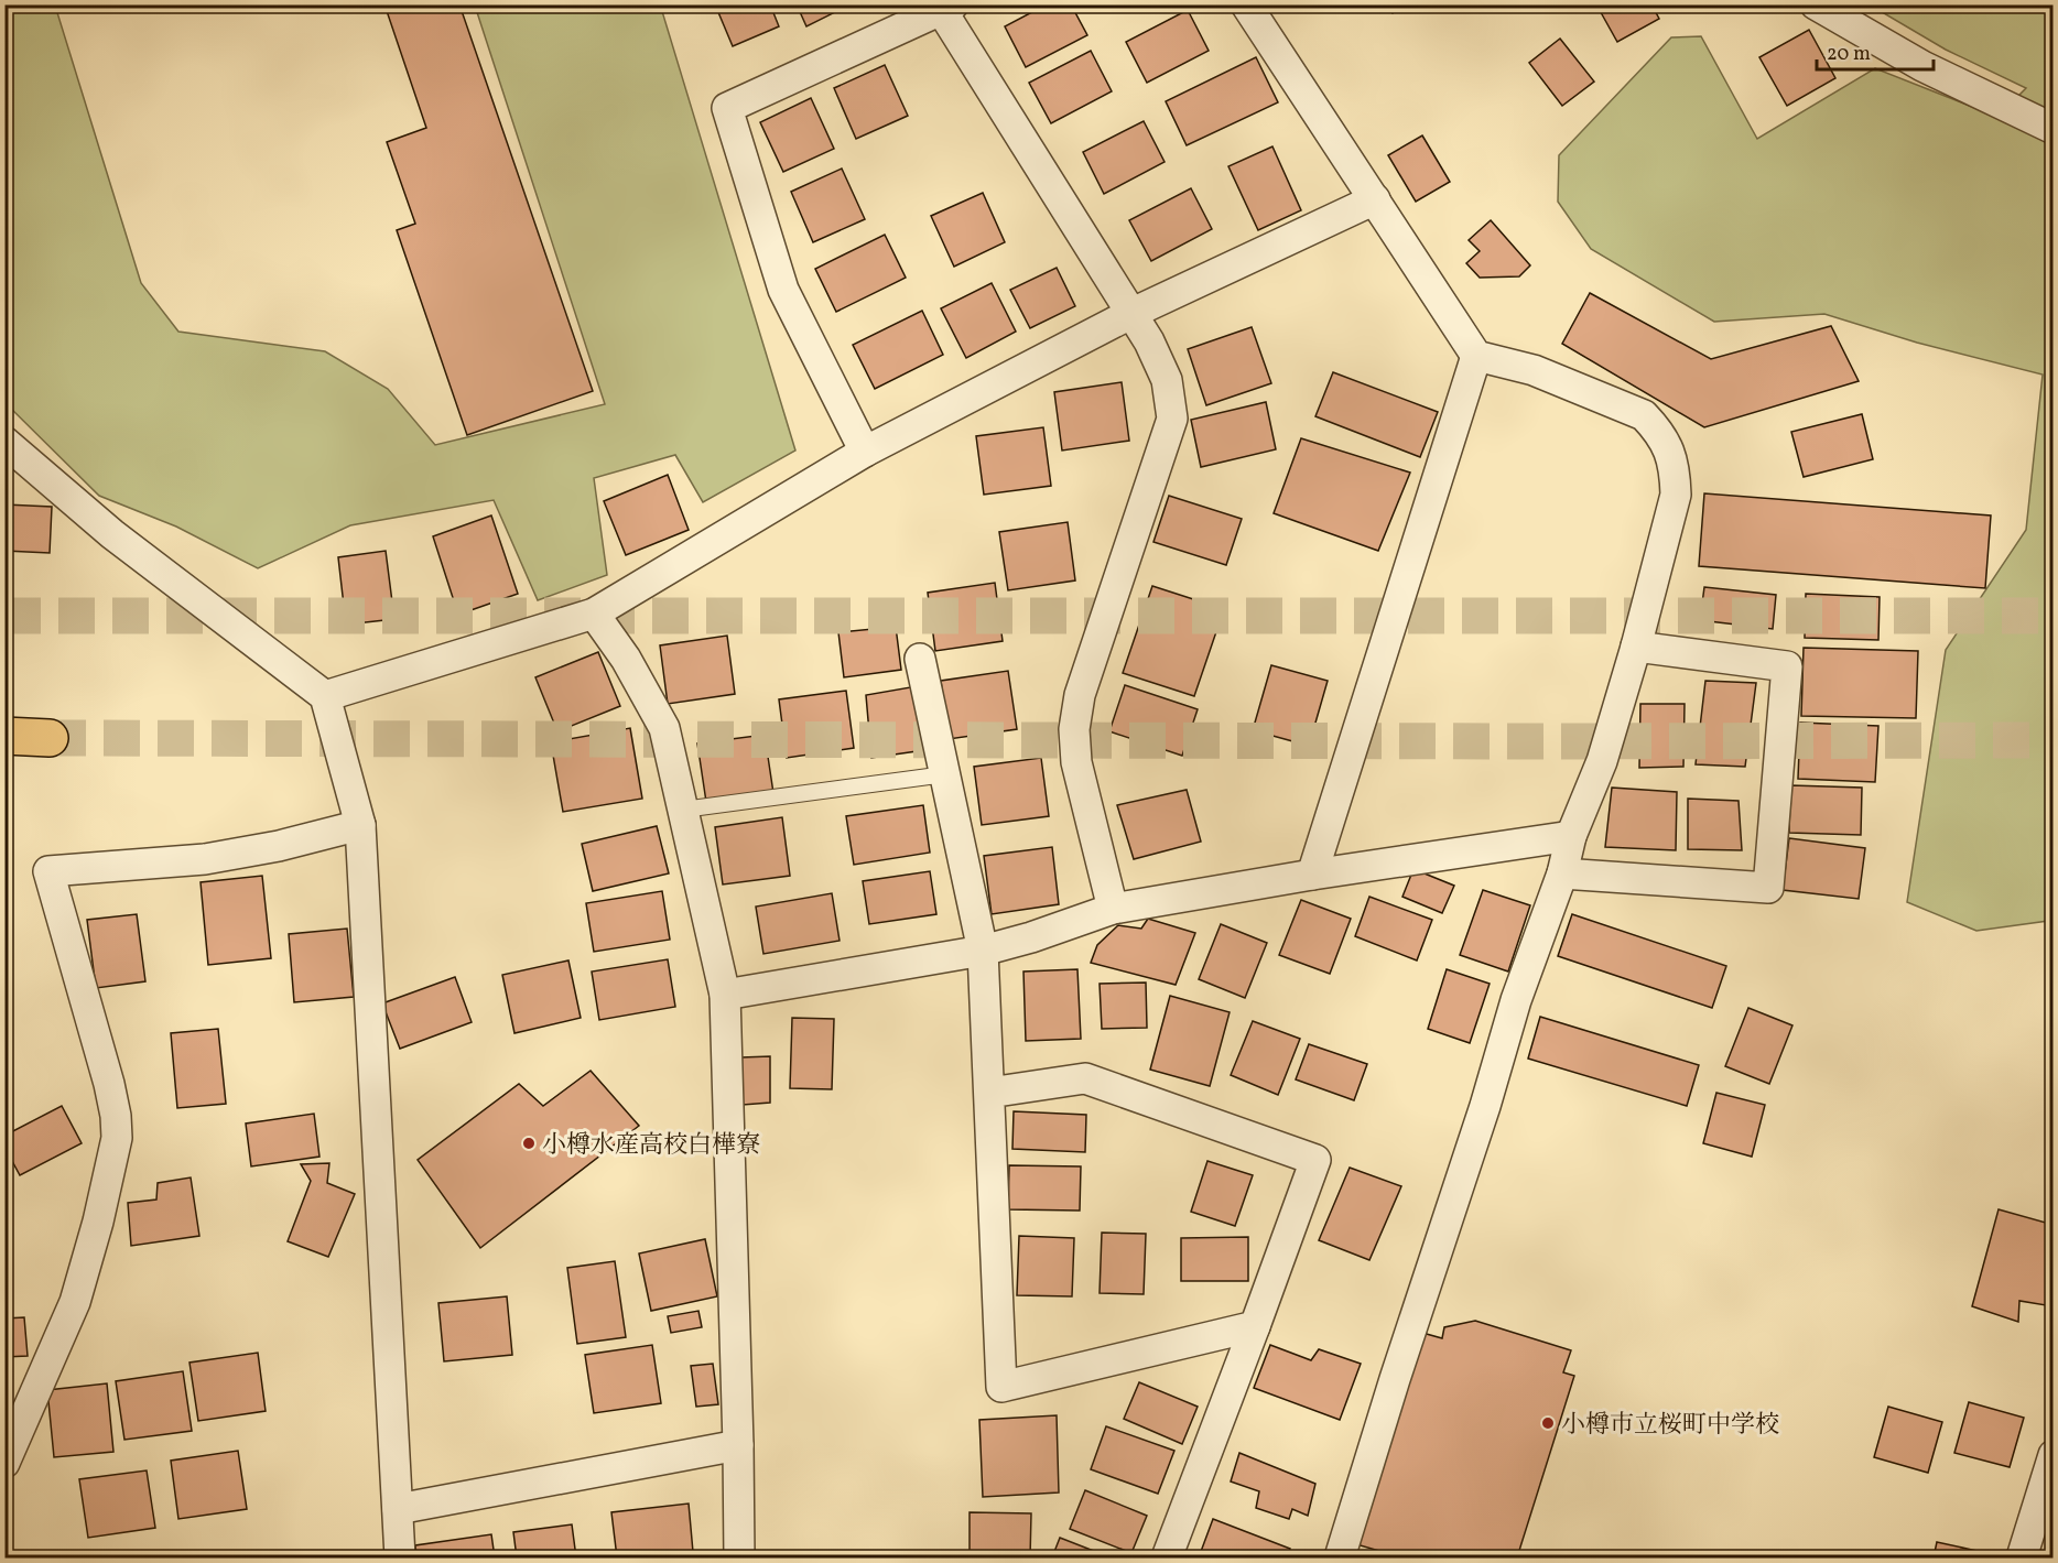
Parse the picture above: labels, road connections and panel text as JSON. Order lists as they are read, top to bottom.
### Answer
{
  "places": ["小樽水産高校白樺寮", "小樽市立桜町中学校"],
  "scale_bar": "20 m"
}
